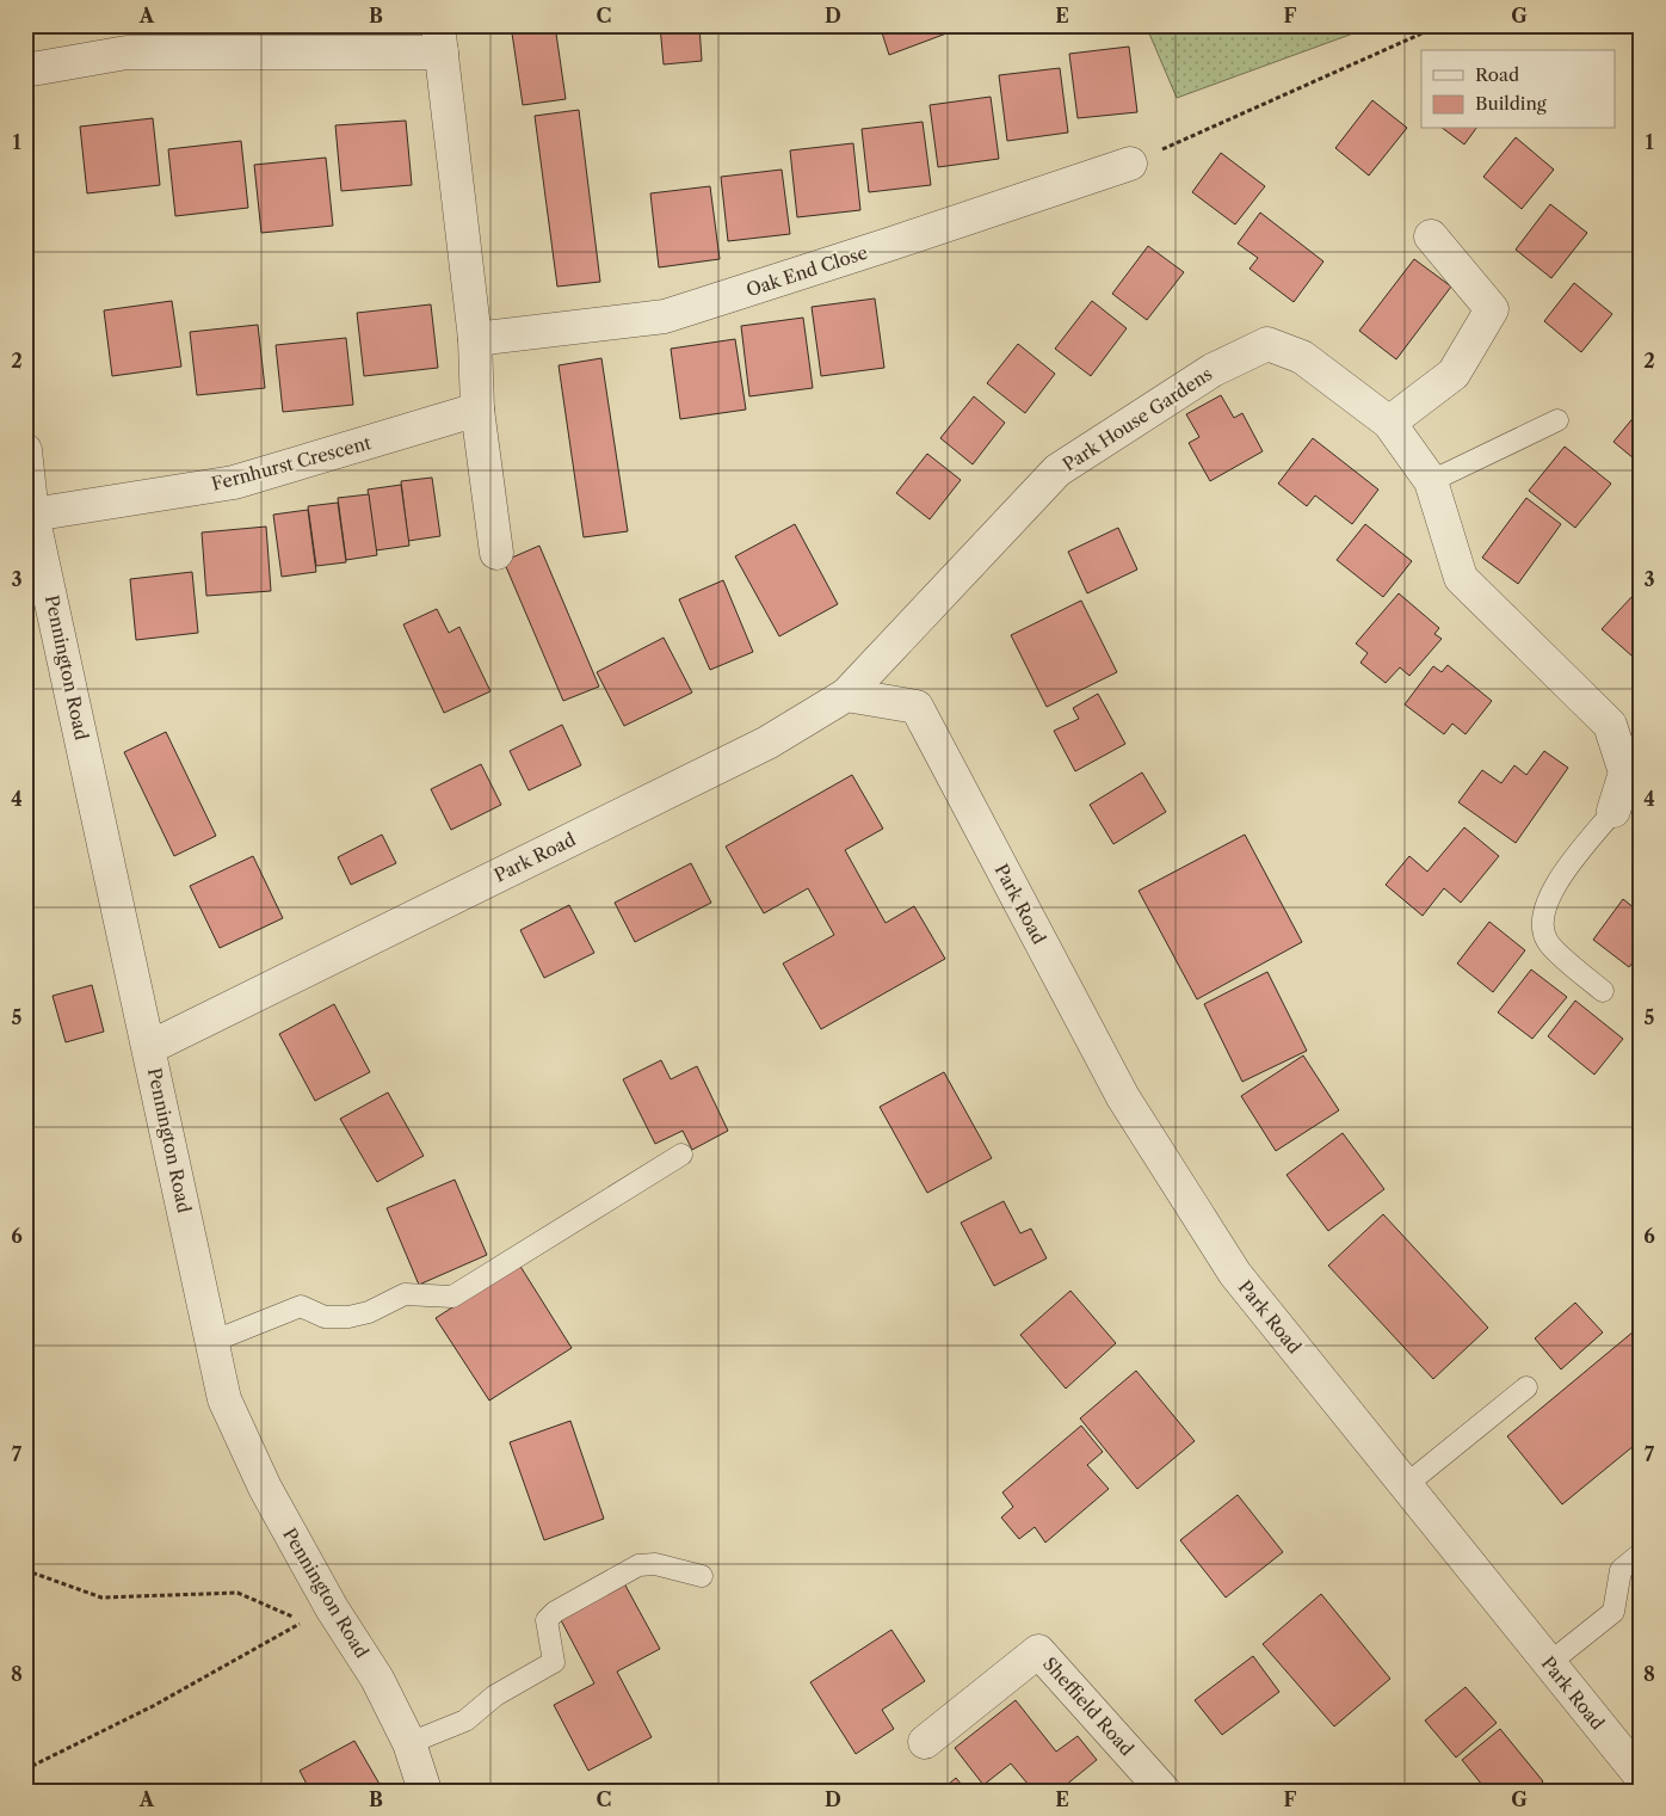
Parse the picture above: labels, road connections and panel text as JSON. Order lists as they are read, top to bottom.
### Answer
{
  "streets": {
    "street": [
      "Oak End Close",
      "Park House Gardens",
      "Fernhurst Crescent",
      "Pennington Road",
      "Park Road",
      "Sheffield Road"
    ]
  },
  "crossings": [
    ["Park House Gardens", "Park Road"],
    ["Fernhurst Crescent", "Pennington Road"],
    ["Pennington Road", "Park Road"]
  ],
  "legend": ["Road", "Building"],
  "grid": {
    "columns": [
      "A",
      "B",
      "C",
      "D",
      "E",
      "F",
      "G"
    ],
    "rows": [
      "1",
      "2",
      "3",
      "4",
      "5",
      "6",
      "7",
      "8"
    ]
  }
}
